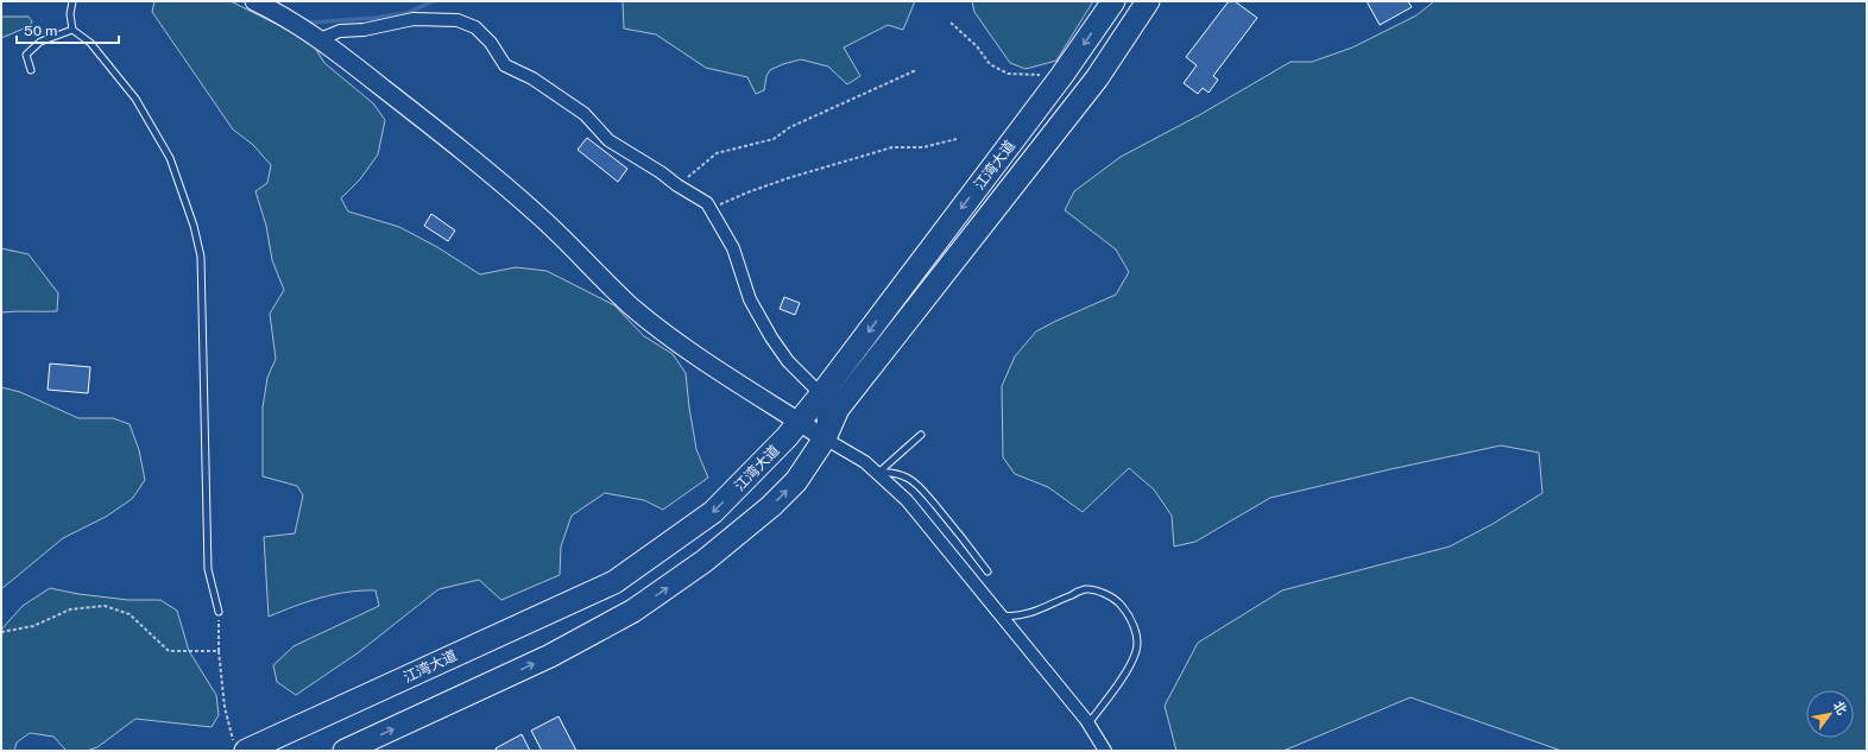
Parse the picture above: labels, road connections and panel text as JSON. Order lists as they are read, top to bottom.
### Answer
{
  "streets": {
    "highway": ["江湾大道"]
  },
  "scale_bar": "50 m",
  "north": "top right"
}
